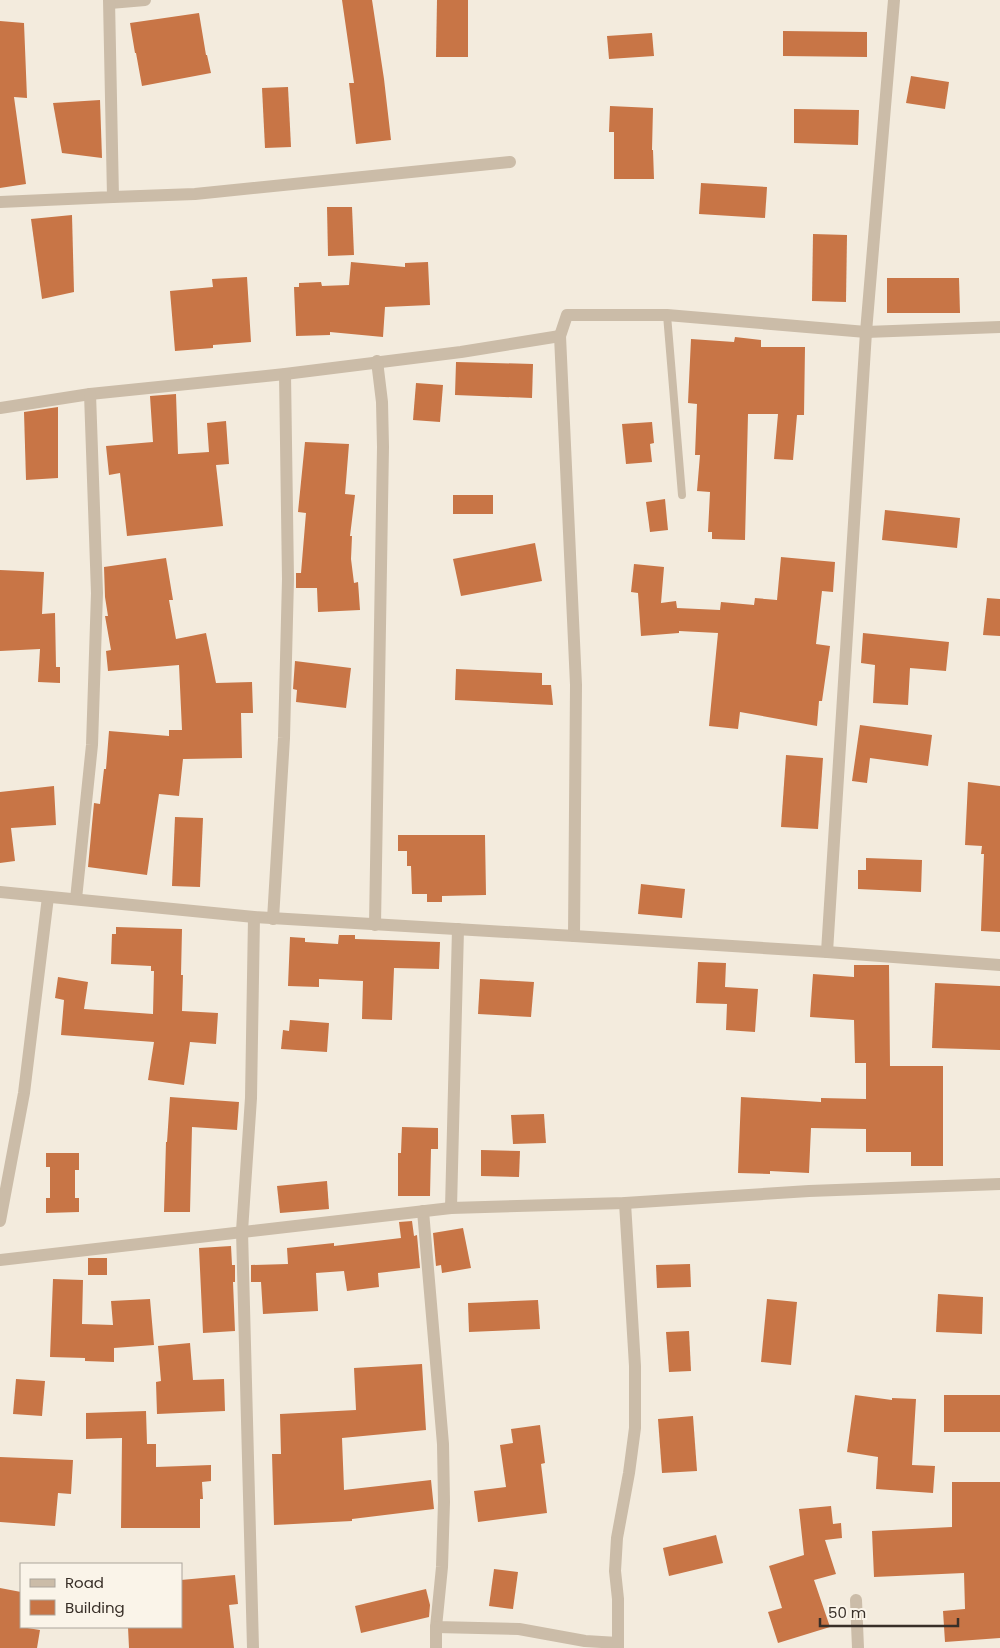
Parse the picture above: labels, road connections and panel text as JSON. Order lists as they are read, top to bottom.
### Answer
{
  "legend": ["Road", "Building"],
  "scale_bar": "50 m"
}
